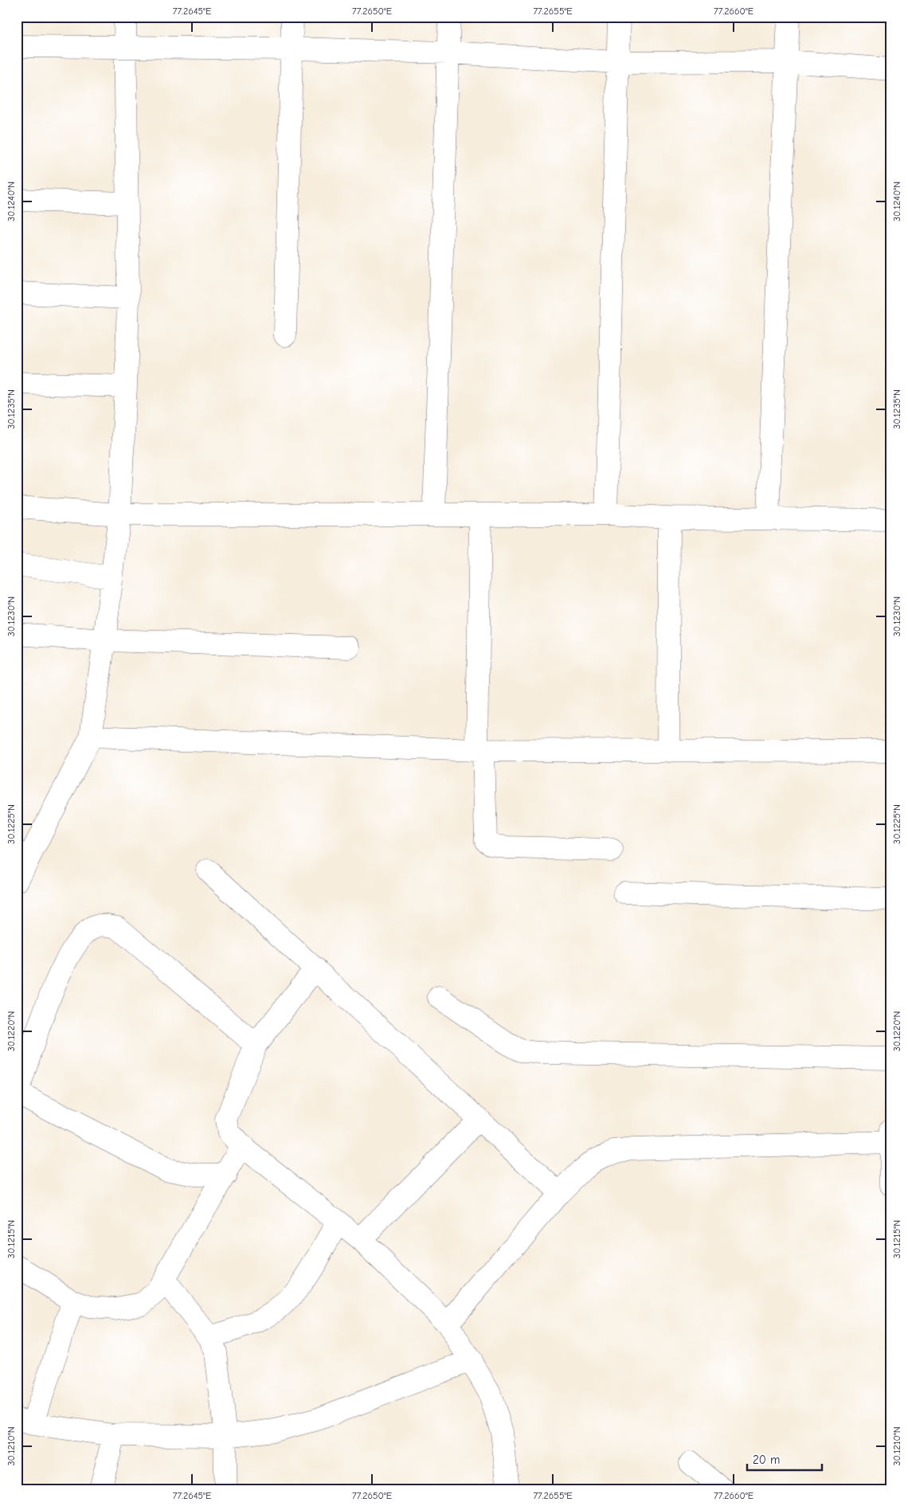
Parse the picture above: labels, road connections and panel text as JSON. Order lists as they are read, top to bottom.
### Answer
{
  "scale_bar": "20 m",
  "coordinates": [
    "77.2645°E",
    "77.2650°E",
    "77.2655°E",
    "77.2660°E",
    "30.1240°N",
    "30.1235°N",
    "30.1230°N",
    "30.1225°N",
    "30.1220°N",
    "30.1215°N",
    "30.1210°N"
  ]
}
